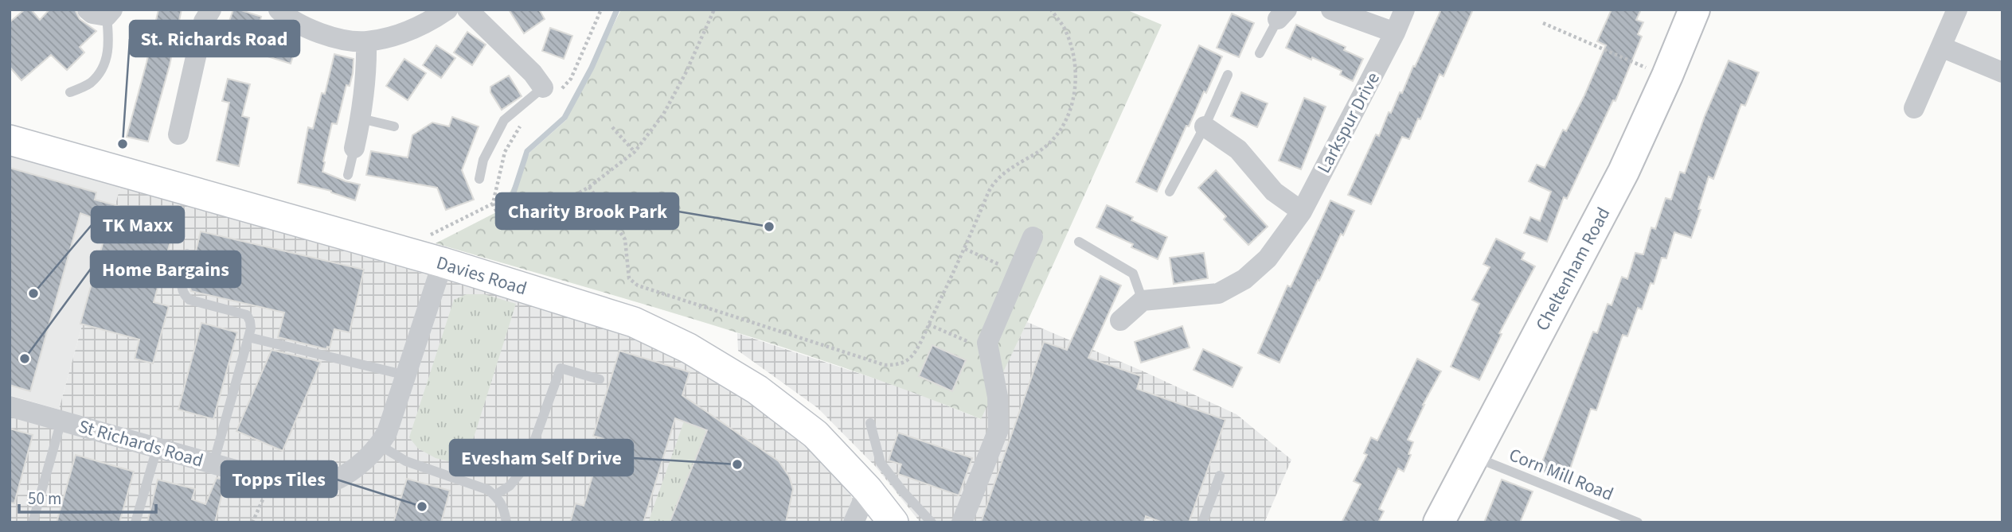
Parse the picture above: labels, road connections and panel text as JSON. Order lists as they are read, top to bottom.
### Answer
{
  "streets": {
    "main road": ["Cheltenham Road"],
    "street": ["Larkspur Drive", "Davies Road", "St Richards Road"],
    "lane": ["Corn Mill Road"]
  },
  "crossings": [
    ["Cheltenham Road", "Corn Mill Road"]
  ],
  "places": [
    "St. Richards Road",
    "Charity Brook Park",
    "TK Maxx",
    "Home Bargains",
    "Evesham Self Drive",
    "Topps Tiles"
  ],
  "scale_bar": "50 m"
}
